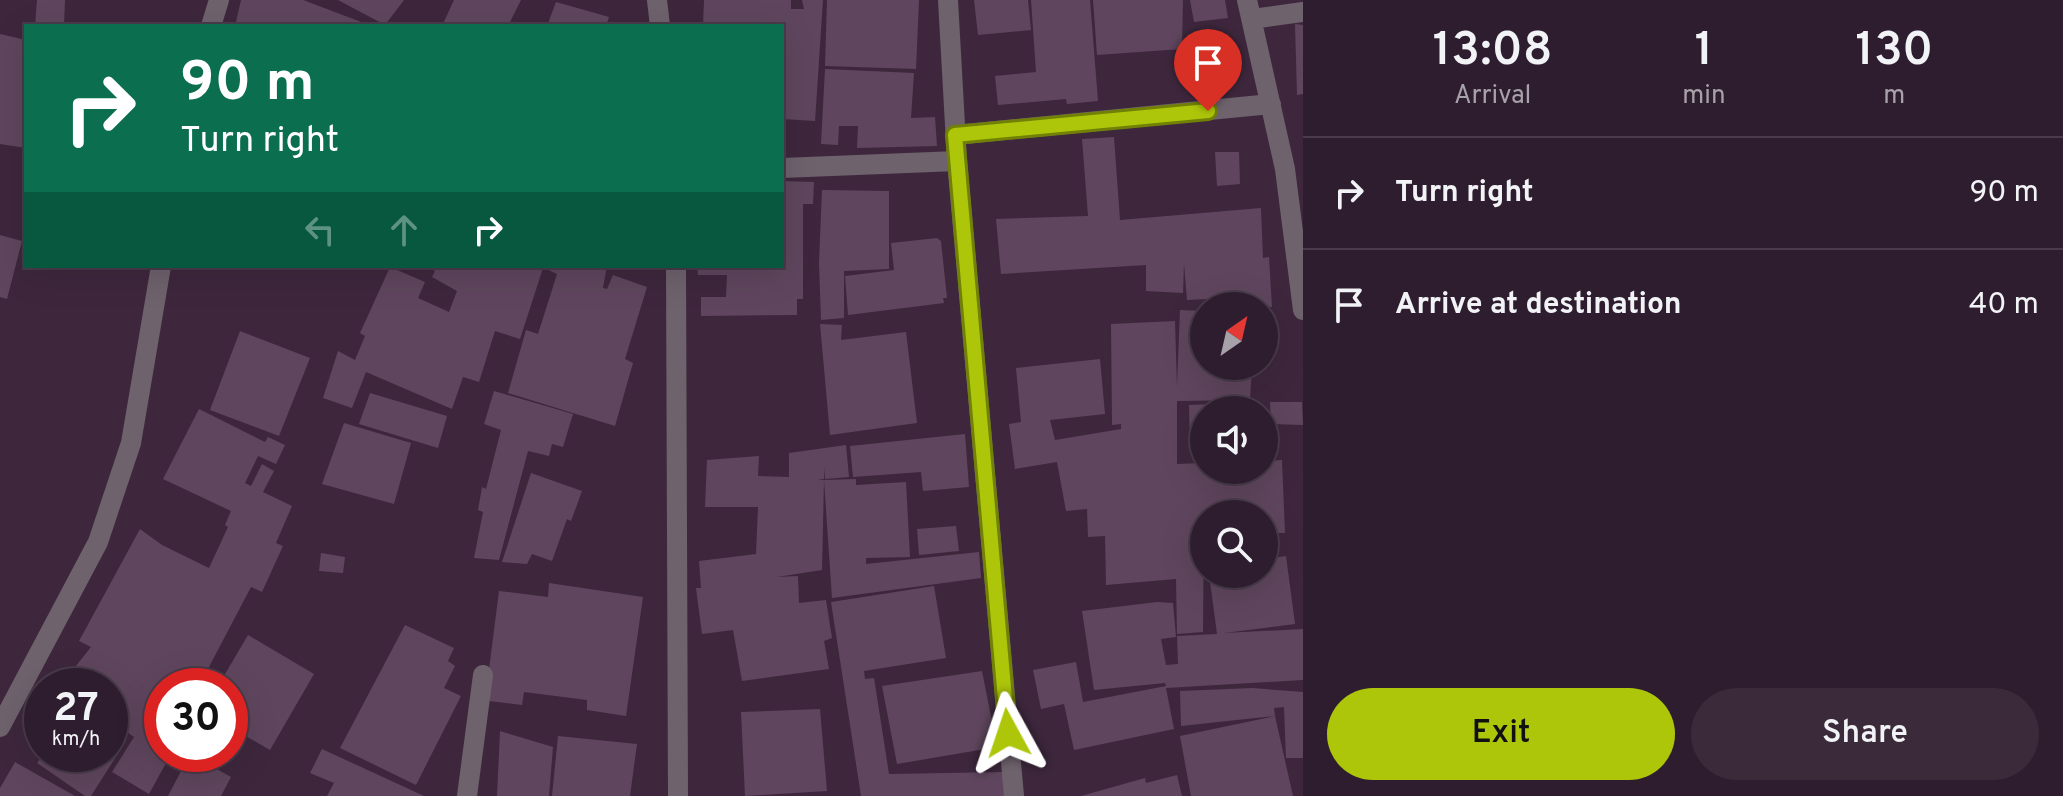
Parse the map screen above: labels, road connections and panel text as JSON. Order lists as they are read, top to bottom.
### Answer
{
  "north": "top right",
  "page": {
    "eta": [
      "13:08",
      "Arrival",
      "1",
      "min",
      "130",
      "m"
    ],
    "turn": ["90 m", "Turn right"],
    "list": [
      {
        "name": "Turn right",
        "value": "90 m"
      },
      {
        "name": "Arrive at destination",
        "value": "40 m"
      }
    ],
    "speed": "27 km/h",
    "limit": "30",
    "buttons": ["Exit", "Share"]
  }
}
